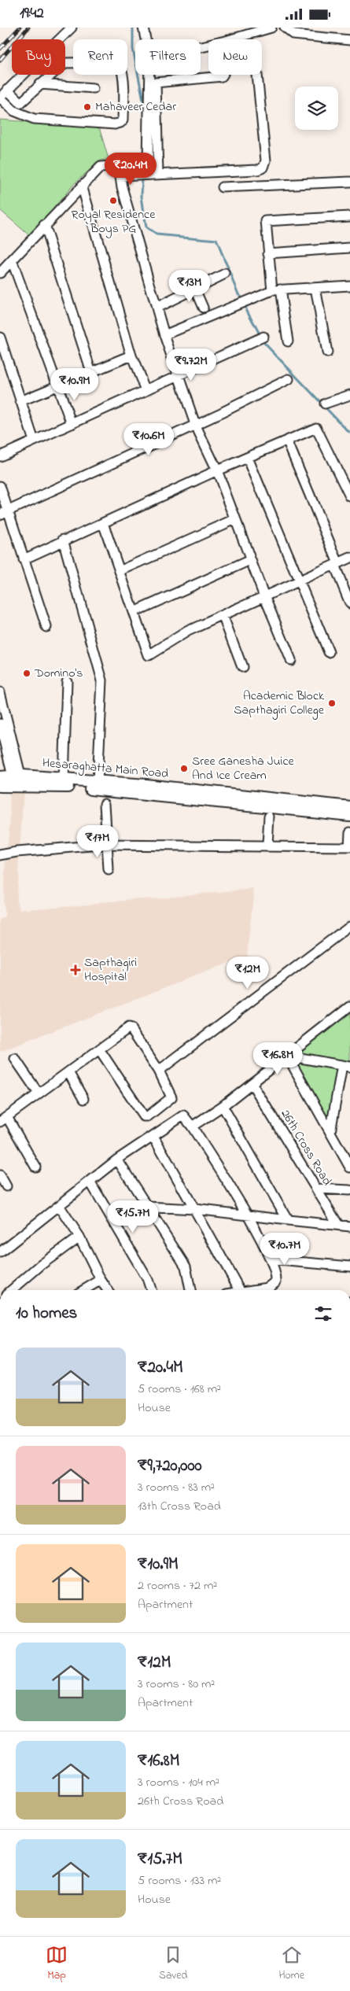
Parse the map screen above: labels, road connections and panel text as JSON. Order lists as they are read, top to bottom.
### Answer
{
  "streets": {
    "main road": ["Hesaraghatta Main Road"],
    "street": ["26th Cross Road"]
  },
  "places": {
    "other": [
      "Mahaveer Cedar",
      "Royal Residence Boys PG",
      "Domino's",
      "Academic Block Sapthagiri College",
      "Sree Ganesha Juice And Ice Cream"
    ],
    "health": ["Sapthagiri Hospital"]
  },
  "page": {
    "status": "19:42",
    "chip": [
      "Buy",
      "Rent",
      "Filters",
      "New"
    ],
    "price": [
      "₹20.4M",
      "₹13M",
      "₹9.72M",
      "₹10.9M",
      "₹10.6M",
      "₹17M",
      "₹12M",
      "₹16.8M",
      "₹15.7M",
      "₹10.7M"
    ],
    "heading": "10 homes",
    "list": [
      {
        "name": "₹20.4M",
        "note": "5 rooms · 168 m² · House"
      },
      {
        "name": "₹9,720,000",
        "note": "3 rooms · 83 m² · 13th Cross Road"
      },
      {
        "name": "₹10.9M",
        "note": "2 rooms · 72 m² · Apartment"
      },
      {
        "name": "₹12M",
        "note": "3 rooms · 80 m² · Apartment"
      },
      {
        "name": "₹16.8M",
        "note": "3 rooms · 104 m² · 26th Cross Road"
      },
      {
        "name": "₹15.7M",
        "note": "5 rooms · 133 m² · House"
      }
    ],
    "tabs": ["Map", "Saved", "Home"]
  }
}
